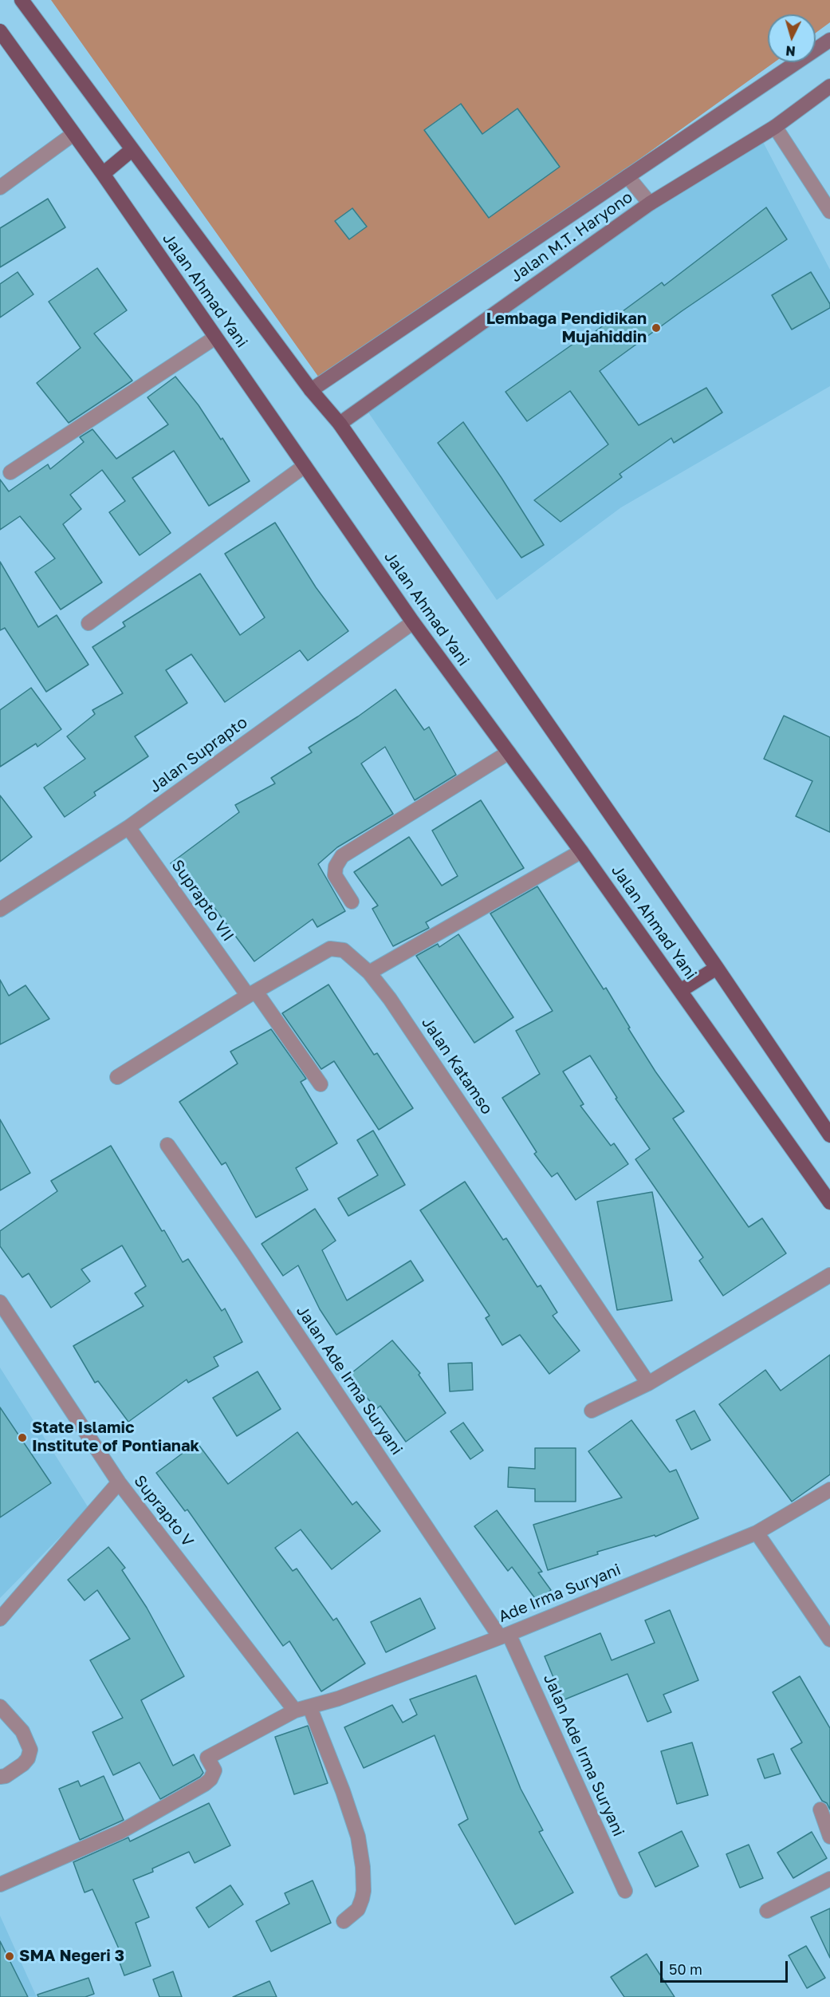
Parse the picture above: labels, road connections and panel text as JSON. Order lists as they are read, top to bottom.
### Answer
{
  "streets": {
    "main road": ["Jalan Ahmad Yani"],
    "street": [
      "Jalan M.T. Haryono",
      "Jalan Suprapto",
      "Suprapto VII",
      "Jalan Katamso",
      "Jalan Ade Irma Suryani",
      "Suprapto V",
      "Ade Irma Suryani"
    ]
  },
  "crossings": [
    ["Jalan M.T. Haryono", "Jalan Ahmad Yani"],
    ["Jalan Ahmad Yani", "Jalan Suprapto"],
    ["Jalan Suprapto", "Suprapto VII"],
    ["Suprapto VII", "Jalan Katamso"],
    ["Jalan Ade Irma Suryani", "Ade Irma Suryani"],
    ["Suprapto V", "Ade Irma Suryani"]
  ],
  "places": ["Lembaga Pendidikan Mujahiddin", "State Islamic Institute of Pontianak", "SMA Negeri 3"],
  "scale_bar": "50 m",
  "north": "bottom"
}
